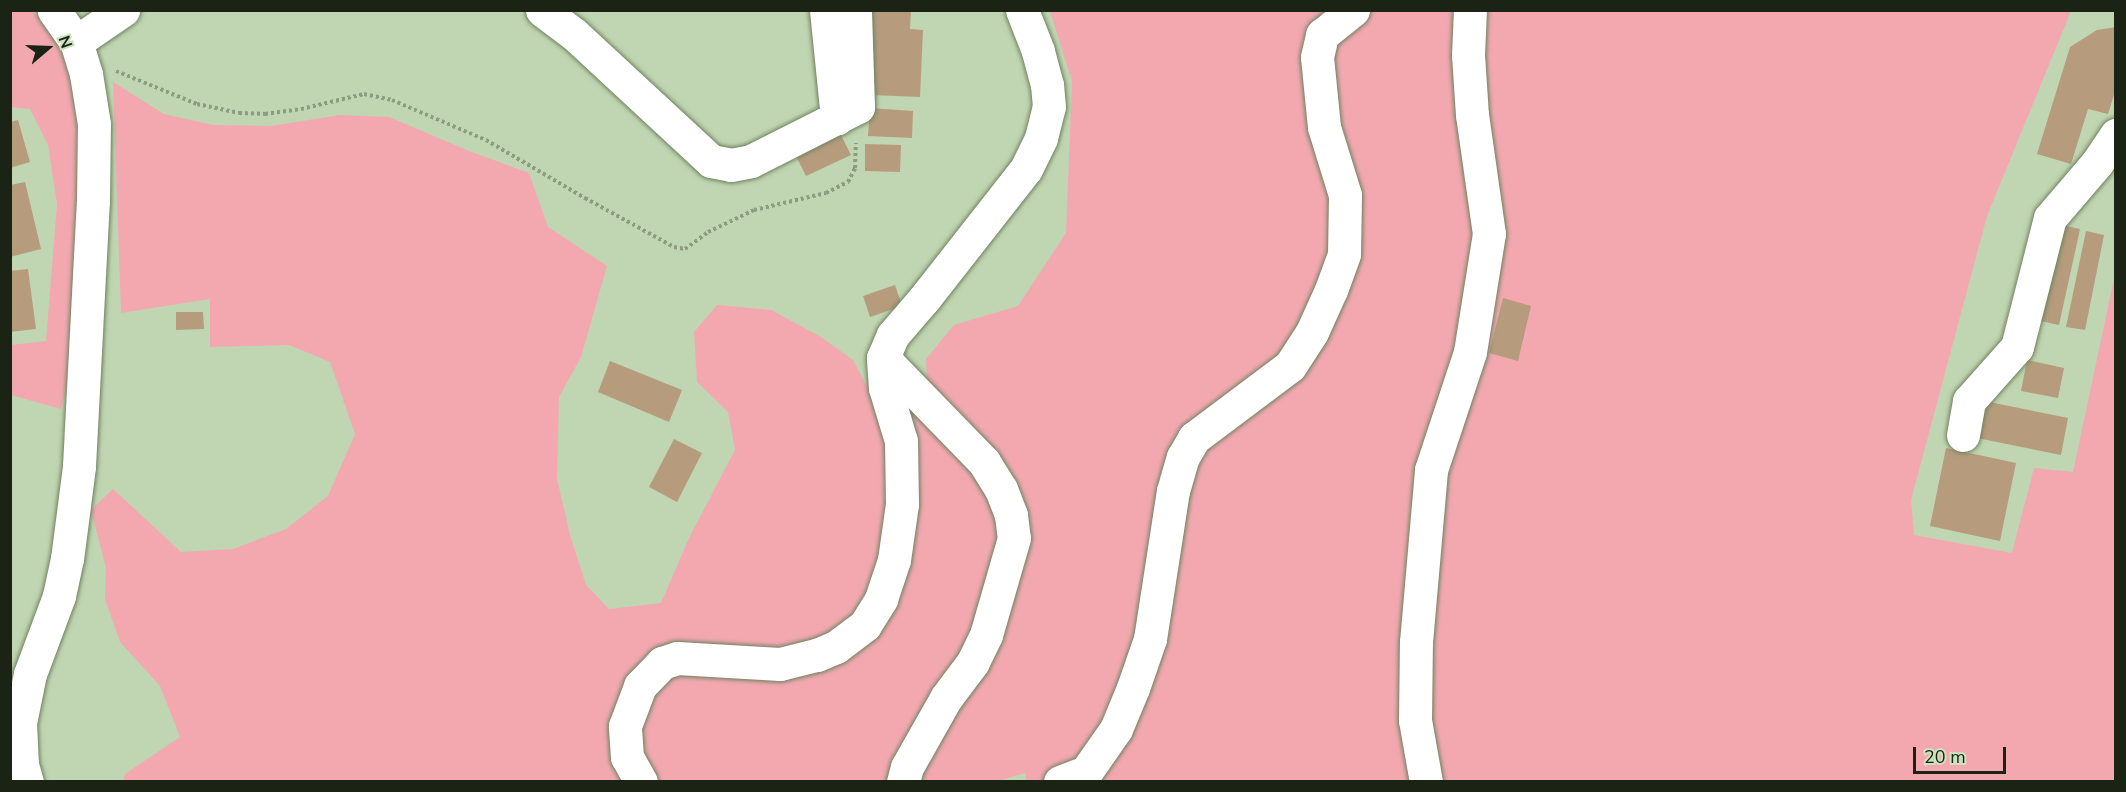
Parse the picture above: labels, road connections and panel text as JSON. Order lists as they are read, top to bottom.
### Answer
{
  "scale_bar": "20 m",
  "north": "right"
}
